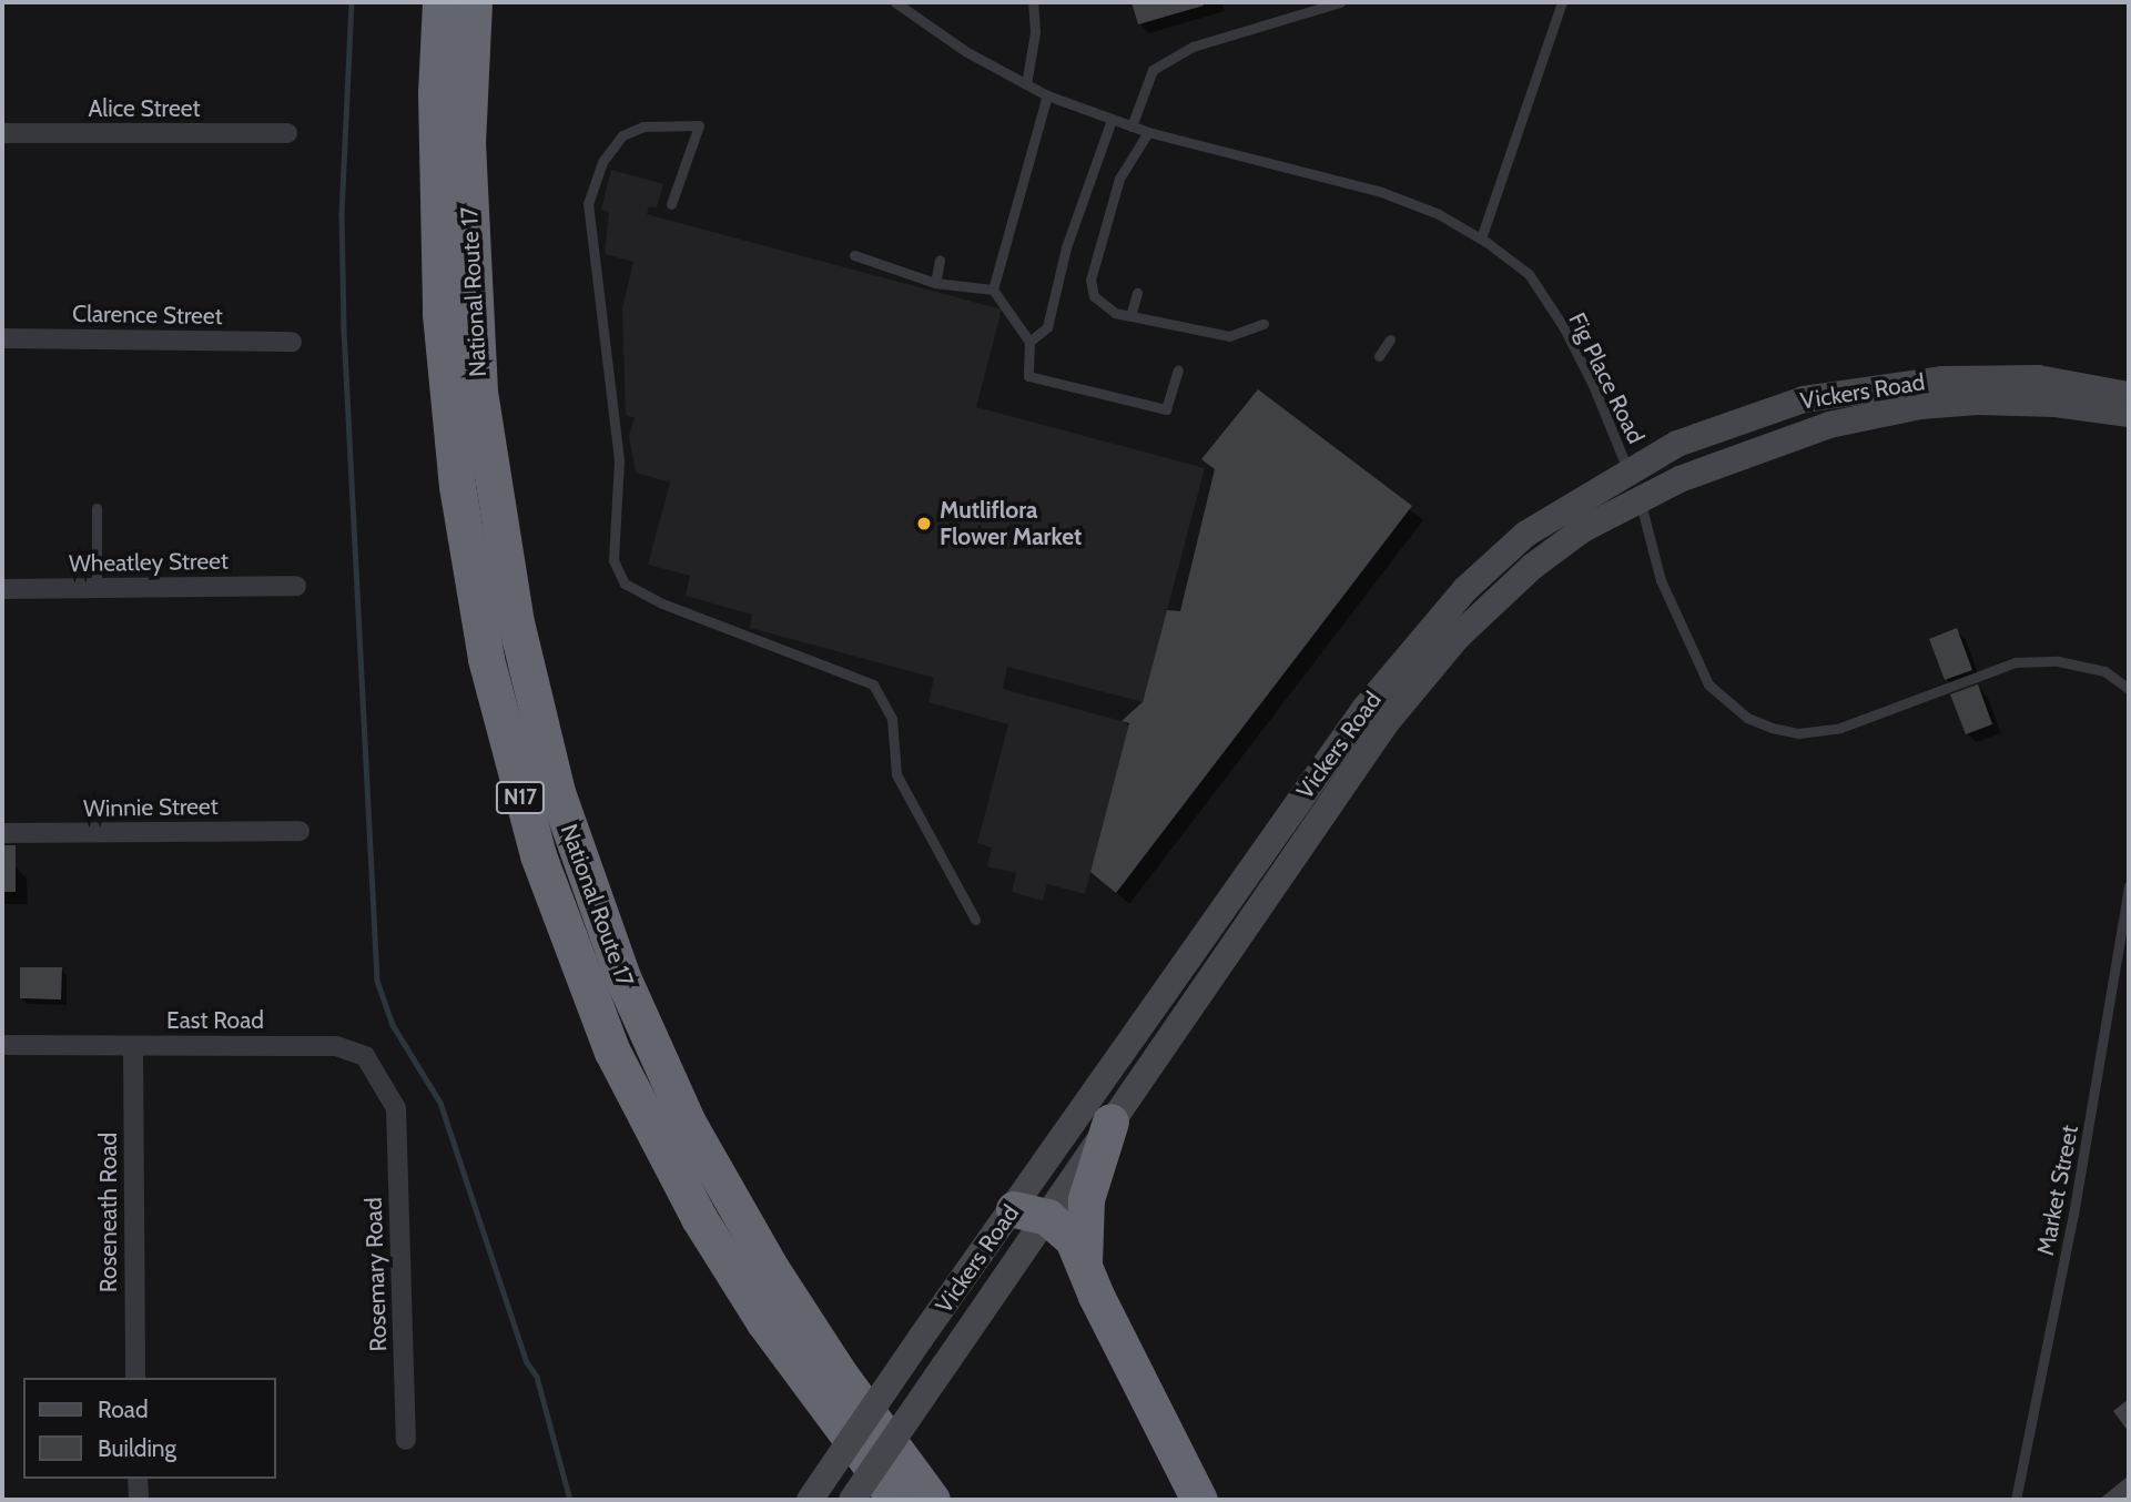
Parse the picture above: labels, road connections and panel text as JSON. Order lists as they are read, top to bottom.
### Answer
{
  "streets": {
    "highway": ["National Route 17", "N17"],
    "main road": ["Vickers Road"],
    "street": [
      "Alice Street",
      "Clarence Street",
      "Wheatley Street",
      "Winnie Street",
      "East Road",
      "Roseneath Road",
      "Rosemary Road"
    ],
    "lane": ["Fig Place Road", "Market Street"]
  },
  "crossings": [
    ["Fig Place Road", "Vickers Road"],
    ["East Road", "Roseneath Road"],
    ["East Road", "Rosemary Road"]
  ],
  "places": ["Mutliflora Flower Market"],
  "legend": ["Road", "Building"]
}
